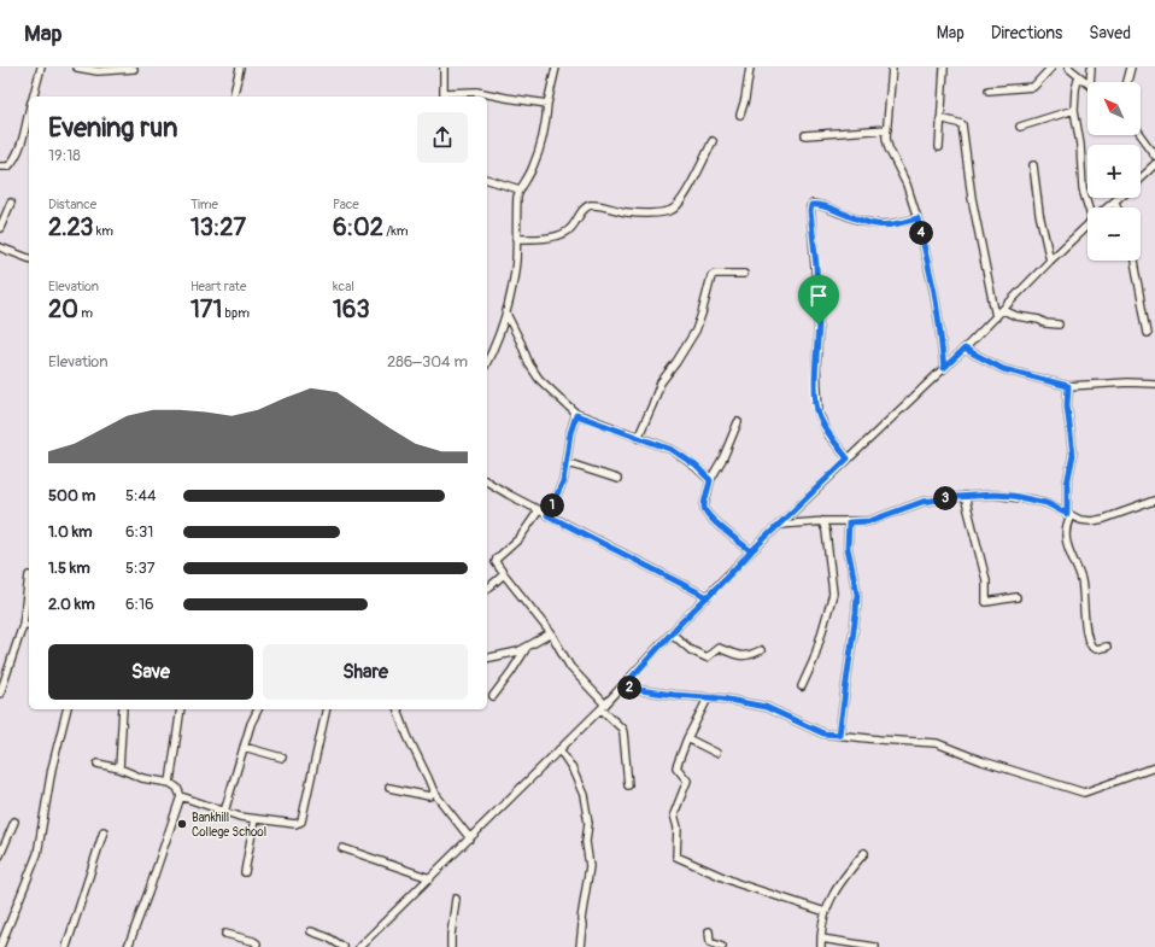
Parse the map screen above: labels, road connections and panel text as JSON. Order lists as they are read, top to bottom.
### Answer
{
  "places": ["Bankhill College School"],
  "north": "top left",
  "page": {
    "header": "Map",
    "nav": ["Map", "Directions", "Saved"],
    "map_buttons": ["+", "−"],
    "heading": ["Evening run", "19:18"],
    "stats": [
      ["Distance", "2.23 km"],
      ["Time", "13:27"],
      ["Pace", "6:02 /km"],
      ["Elevation", "20 m"],
      ["Heart rate", "171 bpm"],
      ["kcal", "163"]
    ],
    "pins": [
      "4",
      "3",
      "1",
      "2"
    ],
    "chart": ["Elevation", "286–304 m"],
    "list": [
      {
        "name": "500 m",
        "note": "5:44"
      },
      {
        "name": "1.0 km",
        "note": "6:31"
      },
      {
        "name": "1.5 km",
        "note": "5:37"
      },
      {
        "name": "2.0 km",
        "note": "6:16"
      }
    ],
    "buttons": ["Save", "Share"]
  }
}
